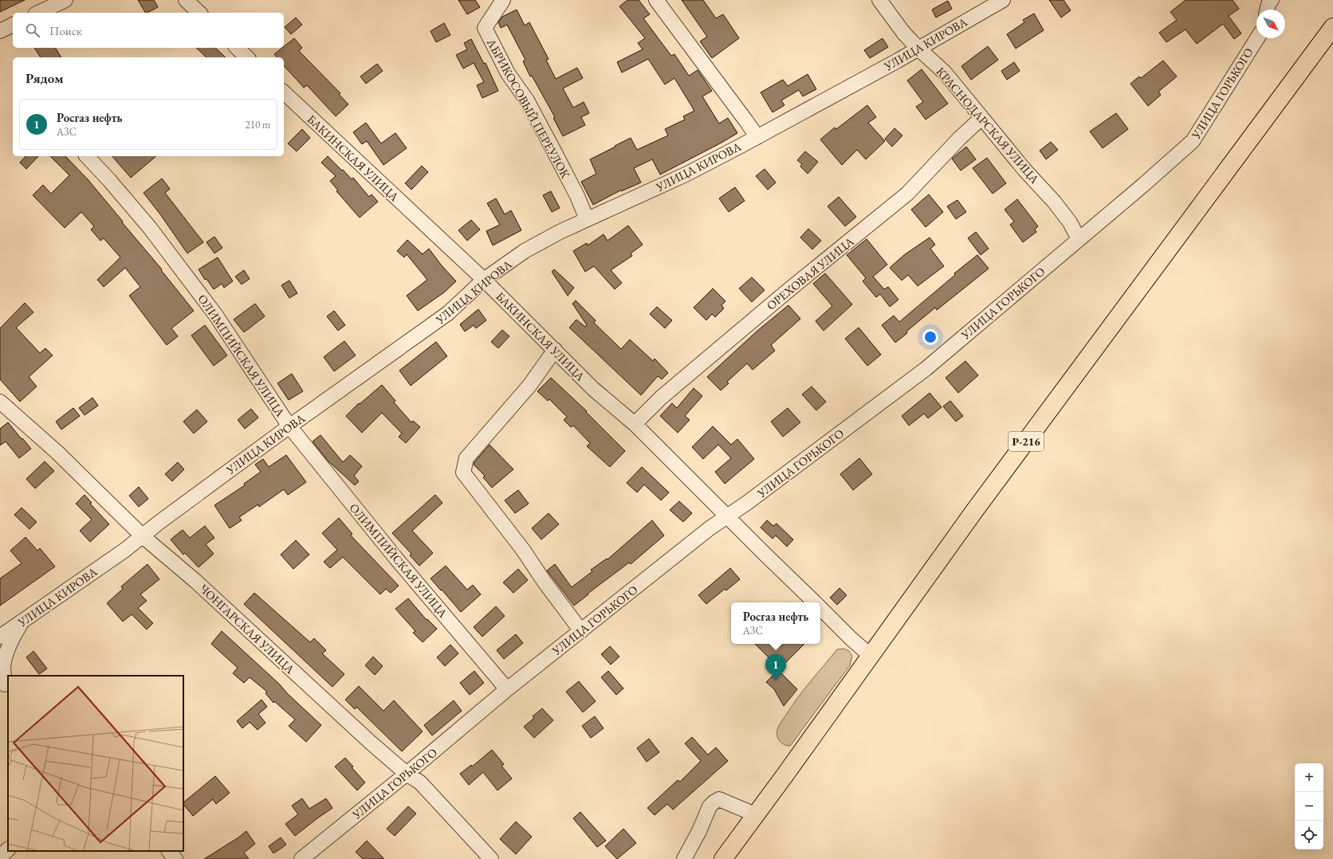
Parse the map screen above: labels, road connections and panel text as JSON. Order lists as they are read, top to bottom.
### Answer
{
  "streets": {
    "highway": ["Р-216"],
    "street": [
      "УЛИЦА КИРОВА",
      "УЛИЦА ГОРЬКОГО",
      "АБРИКОСОВЫЙ ПЕРЕУЛОК",
      "КРАСНОДАРСКАЯ УЛИЦА",
      "БАКИНСКАЯ УЛИЦА",
      "ОРЕХОВАЯ УЛИЦА",
      "ОЛИМПИЙСКАЯ УЛИЦА",
      "ЧОНГАРСКАЯ УЛИЦА"
    ]
  },
  "crossings": [
    ["УЛИЦА КИРОВА", "АБРИКОСОВЫЙ ПЕРЕУЛОК"],
    ["УЛИЦА КИРОВА", "КРАСНОДАРСКАЯ УЛИЦА"],
    ["УЛИЦА КИРОВА", "БАКИНСКАЯ УЛИЦА"],
    ["УЛИЦА КИРОВА", "ОЛИМПИЙСКАЯ УЛИЦА"],
    ["УЛИЦА КИРОВА", "ЧОНГАРСКАЯ УЛИЦА"],
    ["УЛИЦА ГОРЬКОГО", "КРАСНОДАРСКАЯ УЛИЦА"],
    ["УЛИЦА ГОРЬКОГО", "БАКИНСКАЯ УЛИЦА"],
    ["УЛИЦА ГОРЬКОГО", "ОЛИМПИЙСКАЯ УЛИЦА"],
    ["УЛИЦА ГОРЬКОГО", "ЧОНГАРСКАЯ УЛИЦА"],
    ["КРАСНОДАРСКАЯ УЛИЦА", "ОРЕХОВАЯ УЛИЦА"],
    ["БАКИНСКАЯ УЛИЦА", "ОРЕХОВАЯ УЛИЦА"],
    ["БАКИНСКАЯ УЛИЦА", "Р-216"]
  ],
  "north": "bottom right",
  "page": {
    "search": "Поиск",
    "heading": "Рядом",
    "list": [
      {
        "mark": "1",
        "name": "Росгаз нефть",
        "note": "АЗС",
        "value": "210 m"
      }
    ],
    "popup": ["Росгаз нефть", "АЗС"],
    "pins": "1",
    "map_buttons": ["+", "−"]
  }
}
